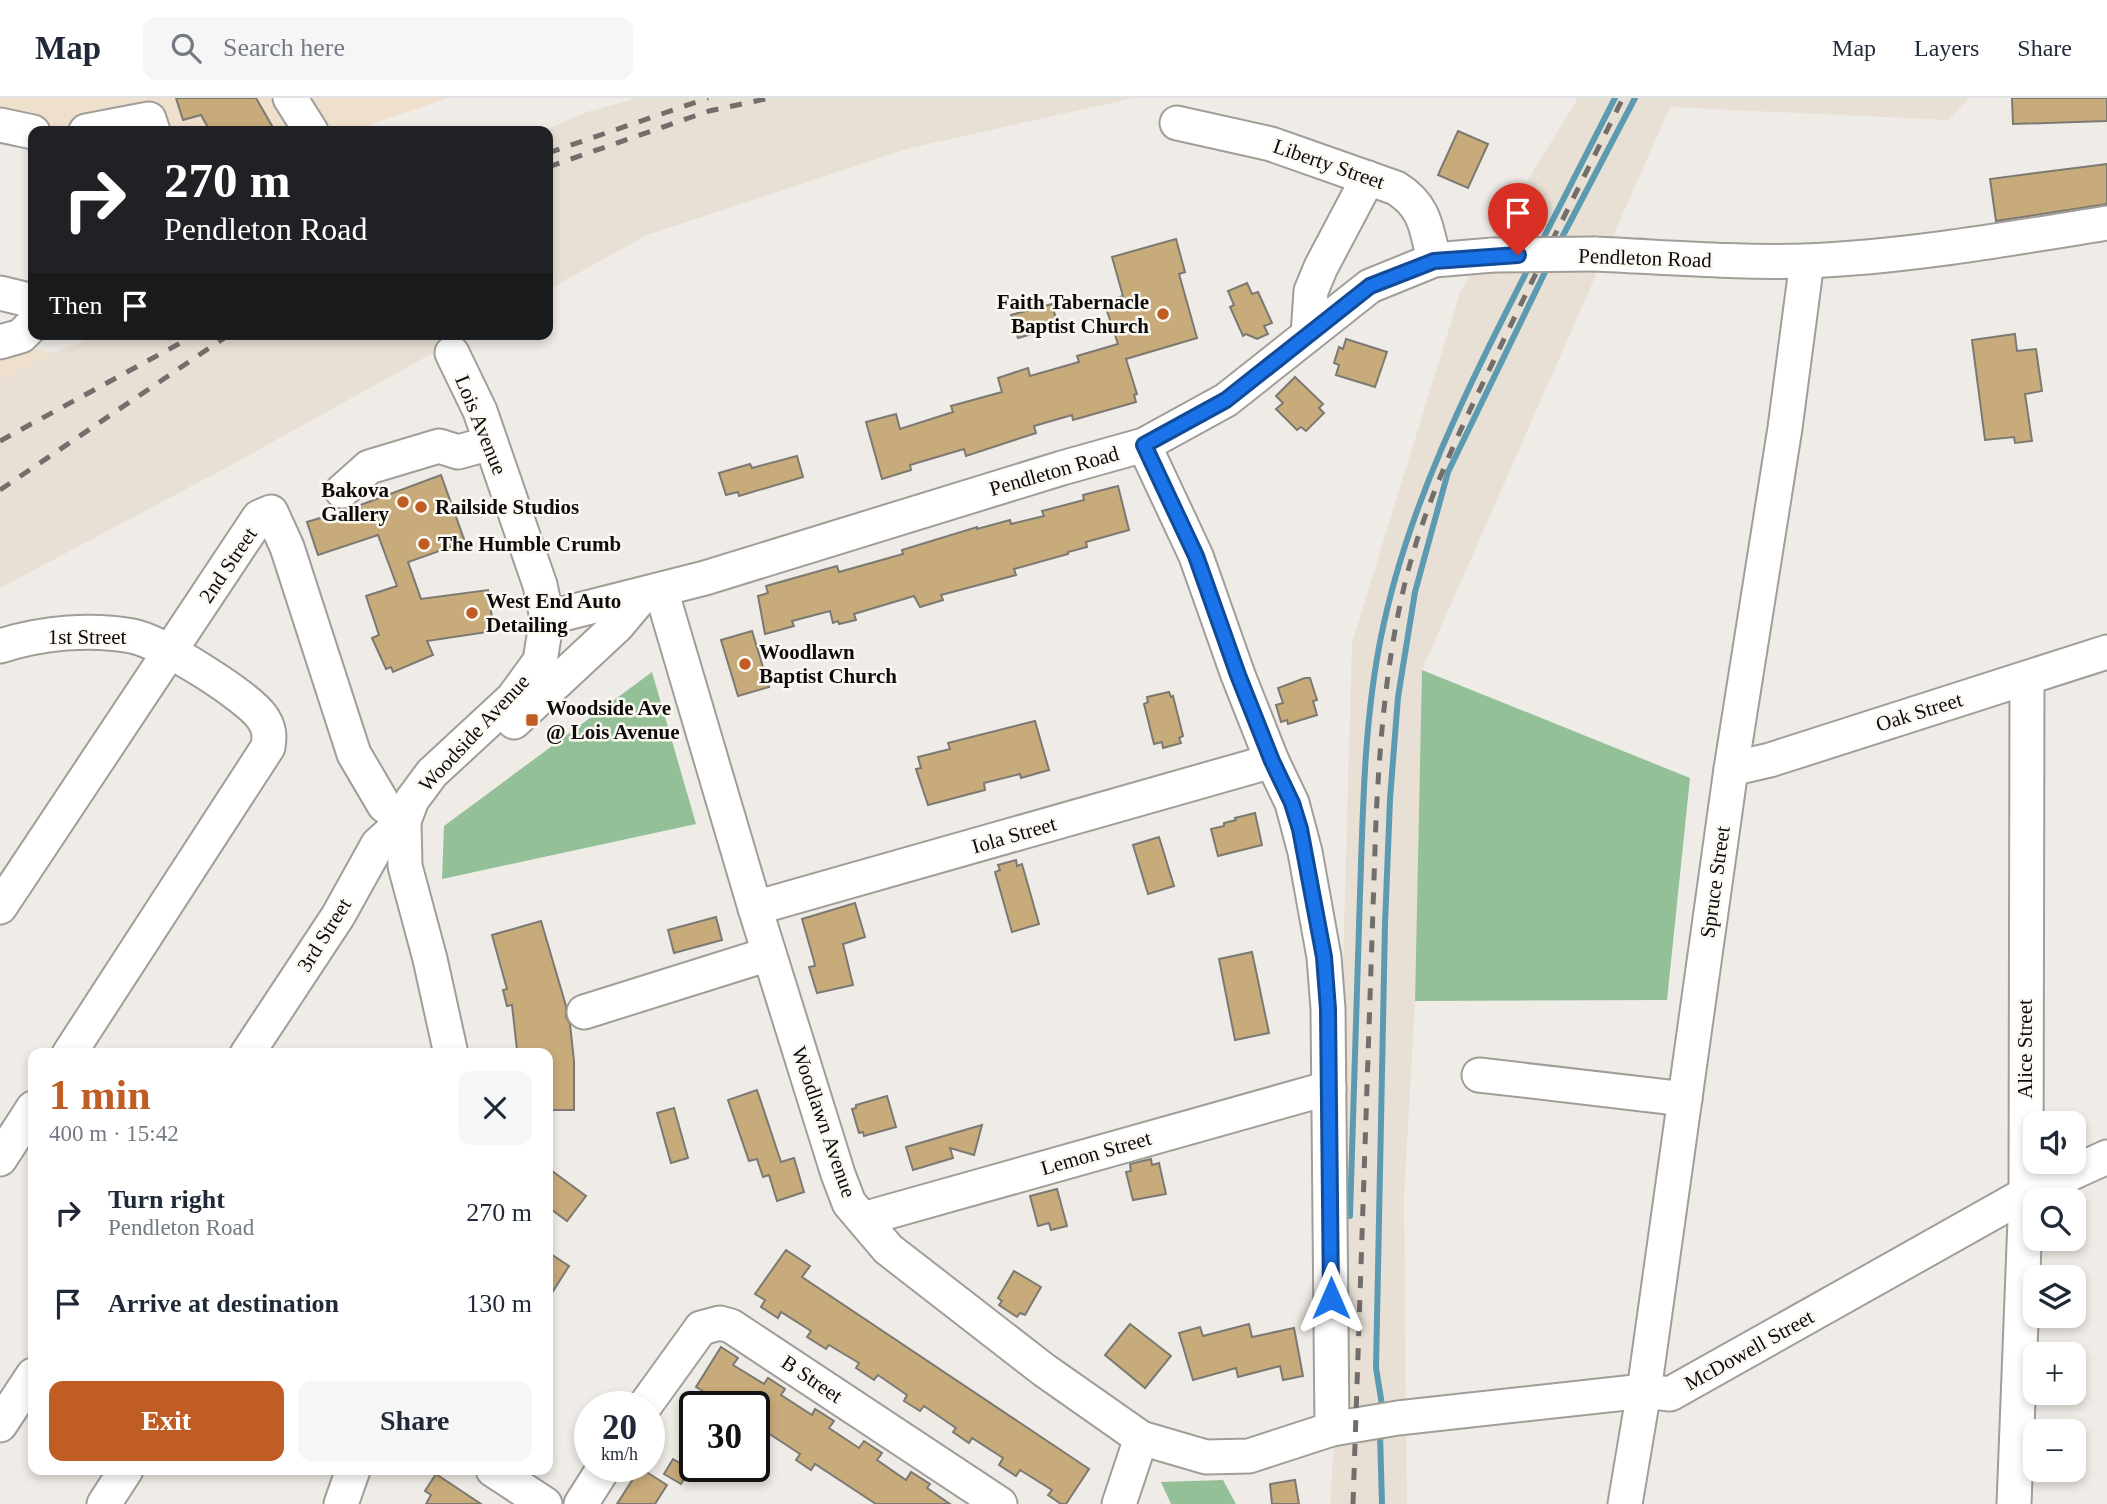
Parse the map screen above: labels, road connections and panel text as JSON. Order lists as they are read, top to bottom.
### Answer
{
  "streets": {
    "street": [
      "Liberty Street",
      "Pendleton Road",
      "Lois Avenue",
      "2nd Street",
      "1st Street",
      "Oak Street",
      "Woodside Avenue",
      "Iola Street",
      "Spruce Street",
      "3rd Street",
      "Alice Street",
      "Woodlawn Avenue",
      "Lemon Street",
      "McDowell Street",
      "B Street"
    ]
  },
  "crossings": [
    ["Liberty Street", "Pendleton Road"],
    ["Pendleton Road", "Lois Avenue"],
    ["Pendleton Road", "Woodside Avenue"],
    ["Pendleton Road", "Spruce Street"],
    ["Pendleton Road", "Woodlawn Avenue"],
    ["Lois Avenue", "Woodside Avenue"],
    ["2nd Street", "1st Street"],
    ["2nd Street", "Woodside Avenue"],
    ["2nd Street", "3rd Street"],
    ["Oak Street", "Spruce Street"],
    ["Oak Street", "Alice Street"],
    ["Woodside Avenue", "3rd Street"],
    ["Iola Street", "Woodlawn Avenue"],
    ["Spruce Street", "McDowell Street"],
    ["Woodlawn Avenue", "Lemon Street"],
    ["Woodlawn Avenue", "McDowell Street"]
  ],
  "places": {
    "other": [
      "Faith Tabernacle Baptist Church",
      "Bakova Gallery",
      "Railside Studios",
      "The Humble Crumb",
      "West End Auto Detailing",
      "Woodlawn Baptist Church"
    ],
    "transit": ["Woodside Ave @ Lois Avenue"]
  },
  "page": {
    "header": "Map",
    "search": "Search here",
    "nav": ["Map", "Layers", "Share"],
    "turn": ["270 m", "Pendleton Road"],
    "then": "Then",
    "heading": ["1 min", "400 m · 15:42"],
    "map_buttons": ["+", "−"],
    "list": [
      {
        "name": "Turn right",
        "note": "Pendleton Road",
        "value": "270 m"
      },
      {
        "name": "Arrive at destination",
        "value": "130 m"
      }
    ],
    "buttons": ["Exit", "Share"],
    "speed": "20 km/h",
    "limit": "30"
  }
}
